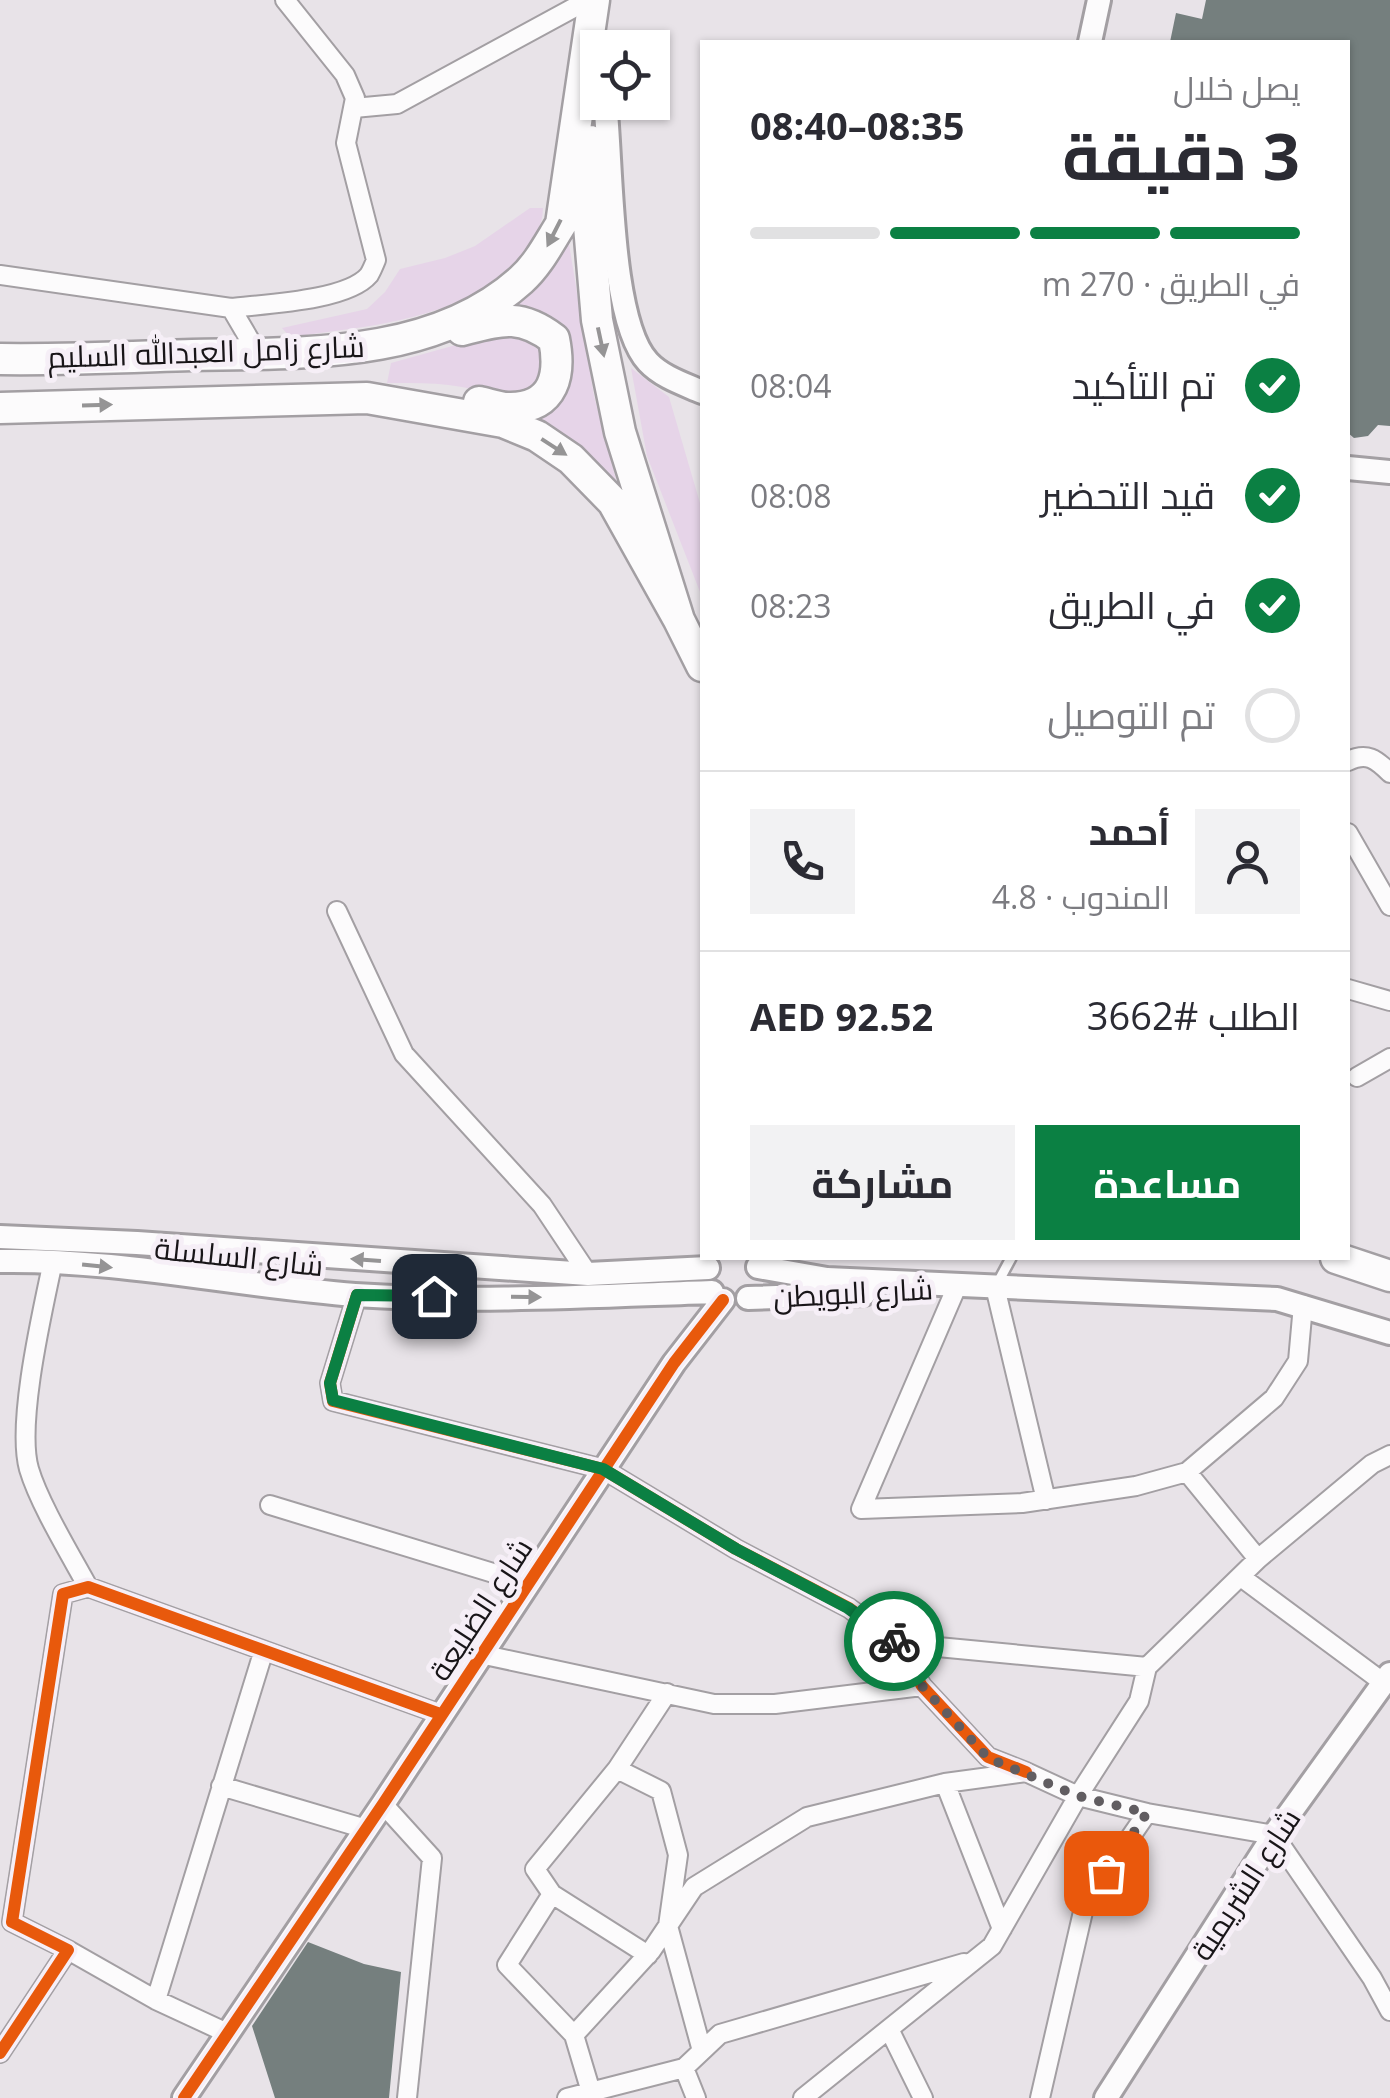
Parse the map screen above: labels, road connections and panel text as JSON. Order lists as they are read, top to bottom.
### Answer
{
  "streets": {
    "highway": ["شارع زامل العبدالله السليم"],
    "street": [
      "شارع السلسلة",
      "شارع البويطن",
      "شارع الضليعة",
      "شارع الشريمية"
    ]
  },
  "crossings": [
    ["شارع السلسلة", "شارع البويطن"],
    ["شارع السلسلة", "شارع الضليعة"],
    ["شارع البويطن", "شارع الضليعة"]
  ],
  "page": {
    "heading": ["3 دقيقة", "يصل خلال", "08:35–08:40"],
    "panel": [
      "أحمد",
      "المندوب · 4.8",
      "الطلب #3662",
      "AED 92.52"
    ],
    "bar": "في الطريق · 270 m",
    "list": [
      ["تم التأكيد", "08:04"],
      ["قيد التحضير", "08:08"],
      ["في الطريق", "08:23"],
      "تم التوصيل"
    ],
    "buttons": ["مساعدة", "مشاركة"]
  }
}
